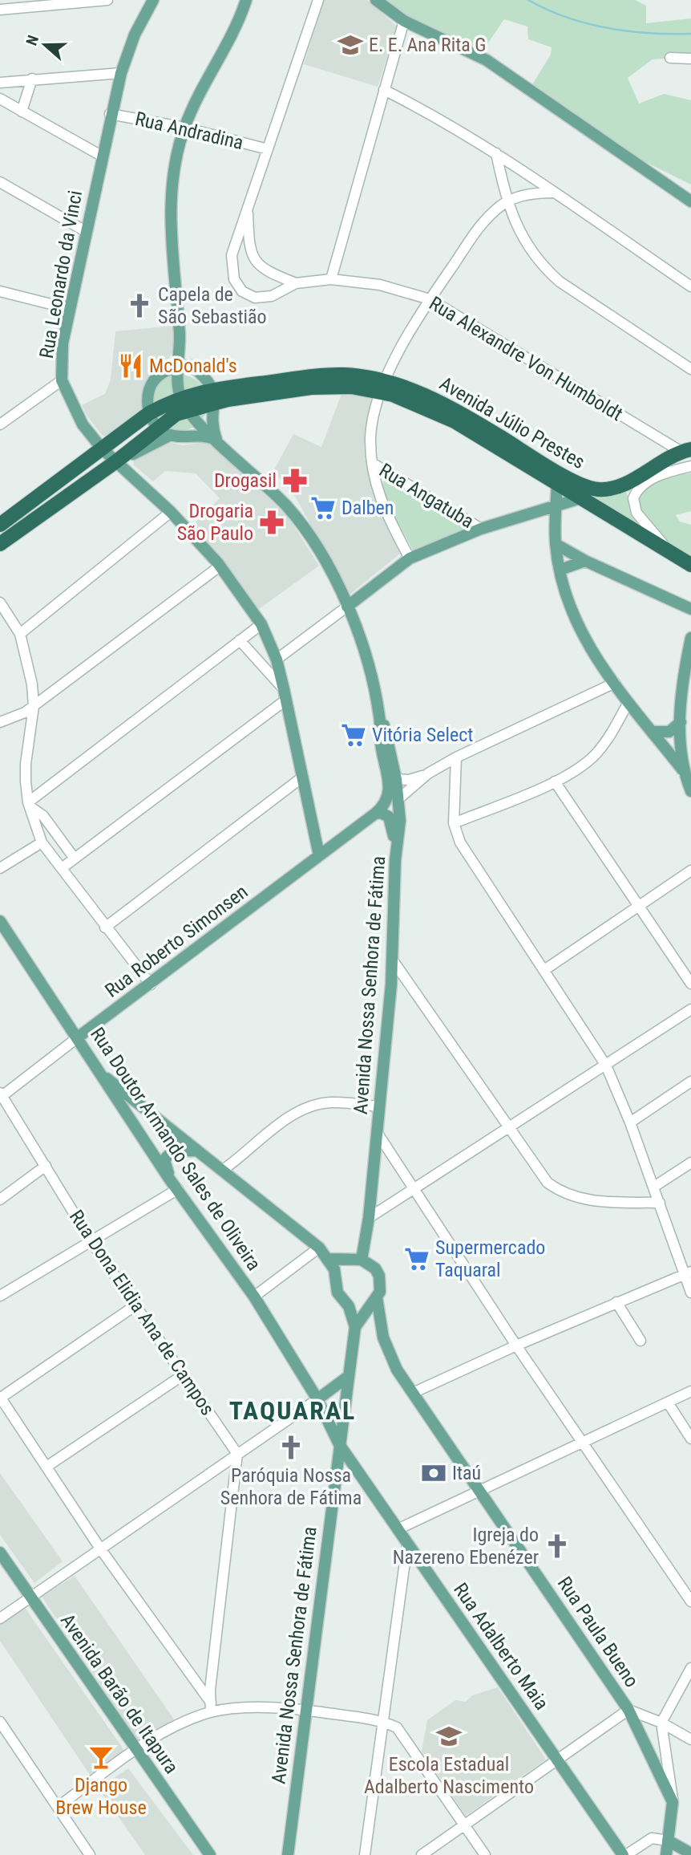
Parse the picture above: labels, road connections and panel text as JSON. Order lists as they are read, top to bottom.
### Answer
{
  "streets": {
    "highway": ["Avenida Júlio Prestes"],
    "main road": [
      "Rua Leonardo da Vinci",
      "Rua Roberto Simonsen",
      "Avenida Nossa Senhora de Fátima",
      "Rua Doutor Armando Sales de Oliveira",
      "Rua Paula Bueno",
      "Rua Adalberto Maia",
      "Avenida Barão de Itapura"
    ],
    "street": [
      "Rua Andradina",
      "Rua Alexandre Von Humboldt",
      "Rua Angatuba",
      "Rua Dona Elidia Ana de Campos"
    ]
  },
  "crossings": [
    ["Rua Andradina", "Rua Leonardo da Vinci"],
    ["Rua Andradina", "Rua Alexandre Von Humboldt"],
    ["Rua Leonardo da Vinci", "Rua Roberto Simonsen"],
    ["Avenida Júlio Prestes", "Avenida Nossa Senhora de Fátima"],
    ["Rua Roberto Simonsen", "Avenida Nossa Senhora de Fátima"],
    ["Rua Roberto Simonsen", "Rua Doutor Armando Sales de Oliveira"],
    ["Rua Roberto Simonsen", "Rua Dona Elidia Ana de Campos"],
    ["Avenida Nossa Senhora de Fátima", "Rua Paula Bueno"],
    ["Avenida Nossa Senhora de Fátima", "Rua Adalberto Maia"],
    ["Rua Doutor Armando Sales de Oliveira", "Rua Adalberto Maia"]
  ],
  "districts": ["TAQUARAL"],
  "places": {
    "school or university": ["E. E. Ana Rita G", "Escola Estadual Adalberto Nascimento"],
    "church": ["Capela de São Sebastião", "Paróquia Nossa Senhora de Fátima", "Igreja do Nazereno Ebenézer"],
    "restaurant": ["McDonald's"],
    "pharmacy": ["Drogasil", "Drogaria São Paulo"],
    "supermarket": ["Dalben", "Vitória Select", "Supermercado Taquaral"],
    "bank": ["Itaú"],
    "bar": ["Django Brew House"]
  },
  "north": "left"
}
